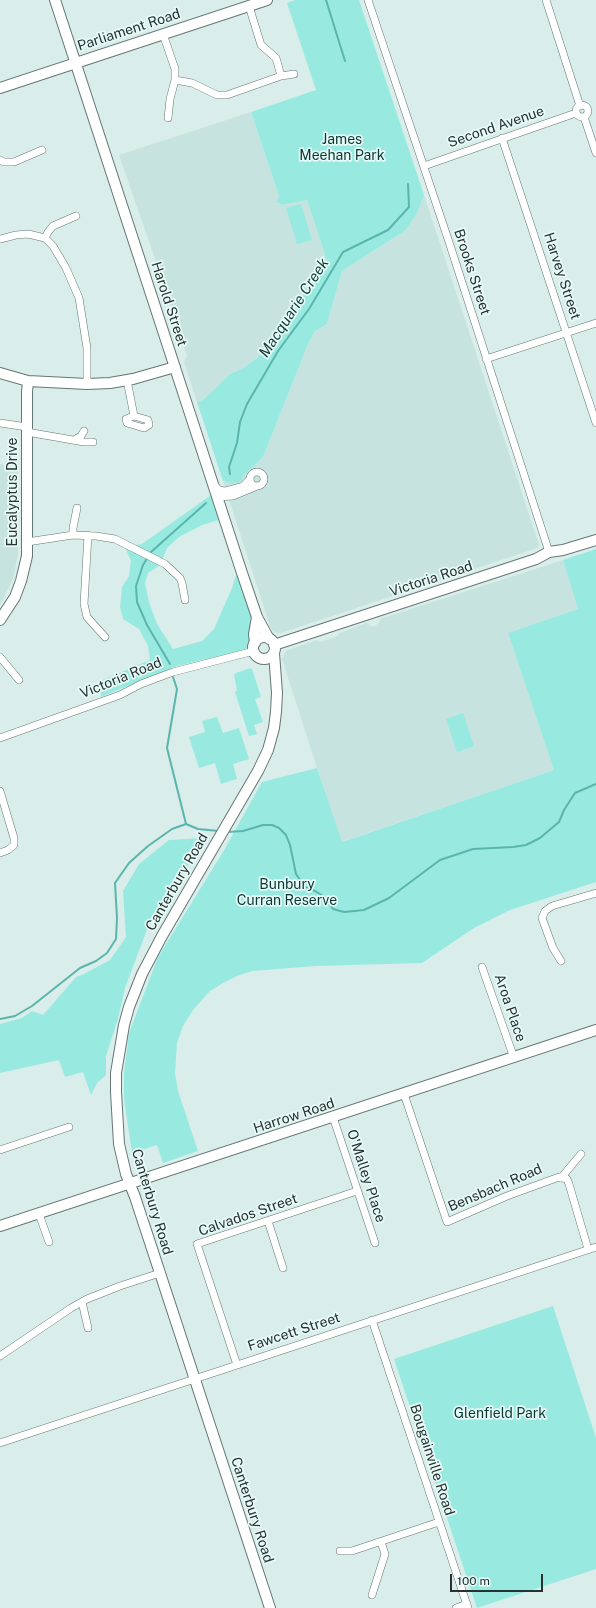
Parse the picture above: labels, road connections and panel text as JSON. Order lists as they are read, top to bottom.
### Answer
{
  "streets": {
    "main road": [
      "Parliament Road",
      "Harold Street",
      "Eucalyptus Drive",
      "Victoria Road",
      "Canterbury Road",
      "Harrow Road"
    ],
    "street": [
      "Second Avenue",
      "Brooks Street",
      "Harvey Street",
      "Aroa Place",
      "O'Malley Place",
      "Bensbach Road",
      "Calvados Street",
      "Fawcett Street",
      "Bougainville Road"
    ]
  },
  "crossings": [
    ["Parliament Road", "Harold Street"],
    ["Second Avenue", "Brooks Street"],
    ["Second Avenue", "Harvey Street"],
    ["Brooks Street", "Victoria Road"],
    ["Harold Street", "Victoria Road"],
    ["Harold Street", "Canterbury Road"],
    ["Victoria Road", "Canterbury Road"],
    ["Canterbury Road", "Harrow Road"],
    ["Canterbury Road", "Fawcett Street"],
    ["Aroa Place", "Harrow Road"],
    ["Harrow Road", "O'Malley Place"],
    ["Harrow Road", "Bensbach Road"],
    ["O'Malley Place", "Calvados Street"],
    ["Bensbach Road", "Fawcett Street"],
    ["Calvados Street", "Fawcett Street"],
    ["Fawcett Street", "Bougainville Road"]
  ],
  "water": ["Macquarie Creek"],
  "parks": ["James Meehan Park", "Bunbury Curran Reserve", "Glenfield Park"],
  "scale_bar": "100 m"
}
